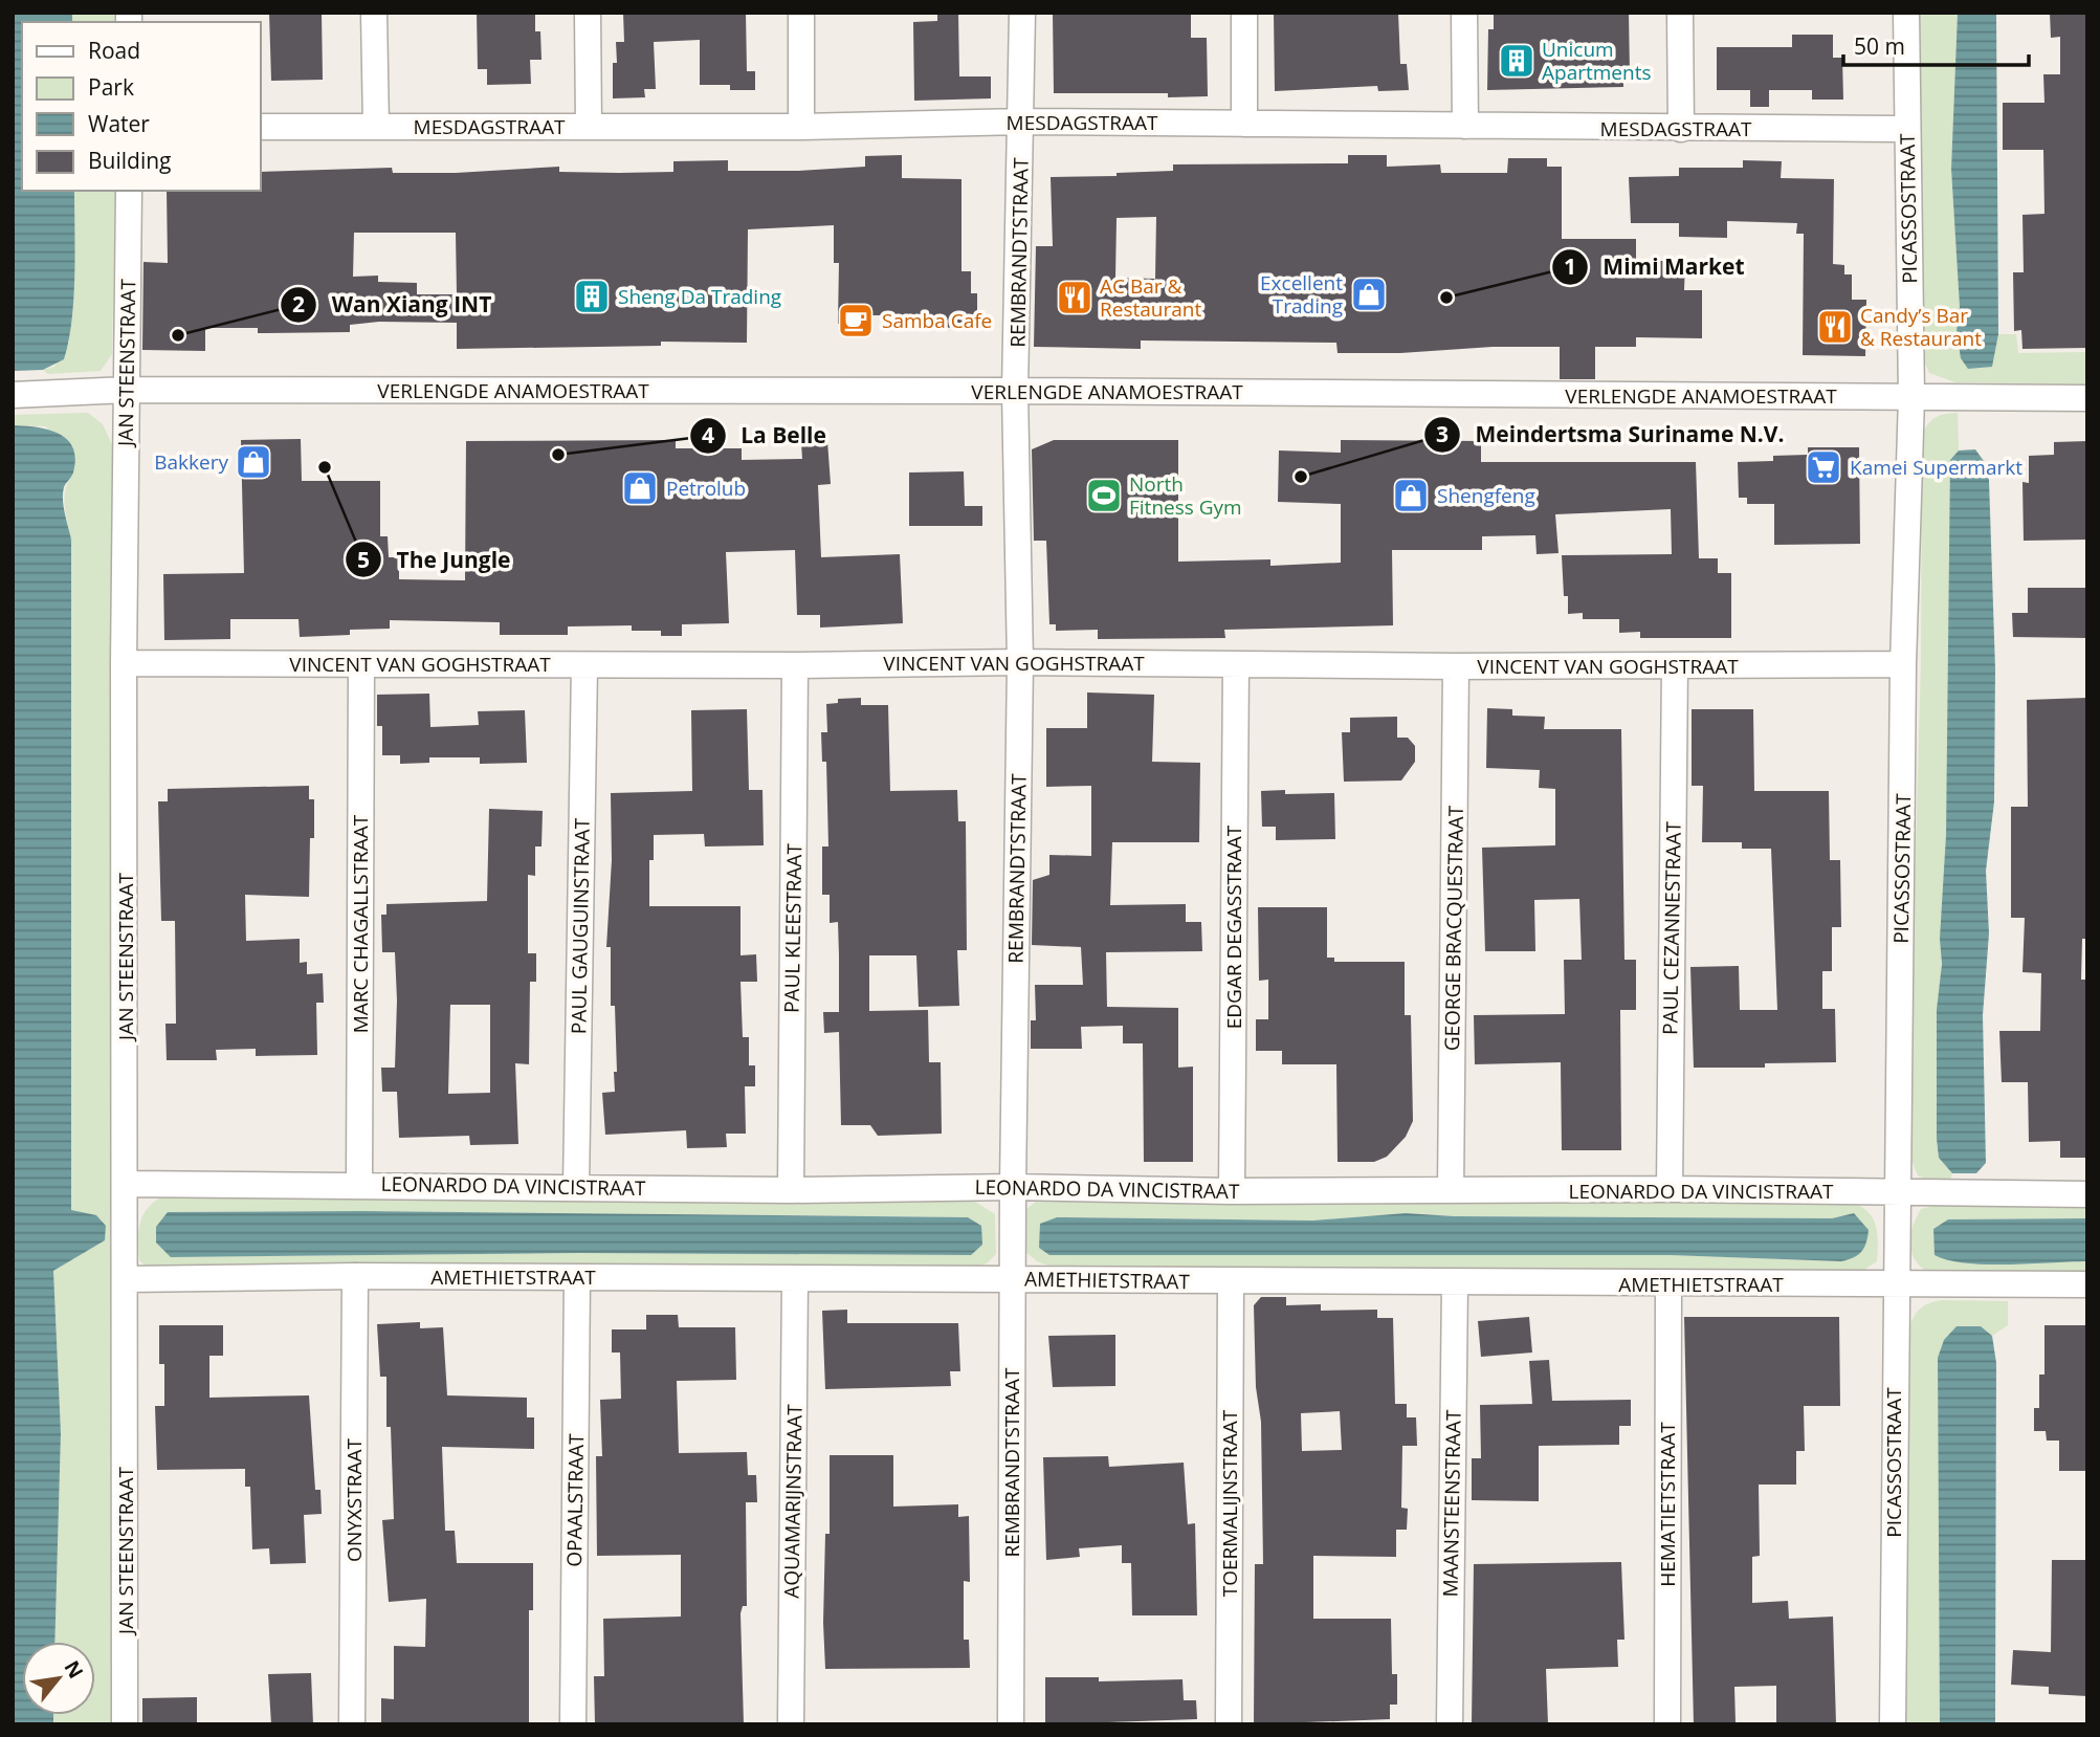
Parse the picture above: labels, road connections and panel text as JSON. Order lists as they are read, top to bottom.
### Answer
{
  "streets": {
    "street": [
      "MESDAGSTRAAT",
      "PICASSOSTRAAT",
      "REMBRANDTSTRAAT",
      "JAN STEENSTRAAT",
      "VERLENGDE ANAMOESTRAAT",
      "VINCENT VAN GOGHSTRAAT",
      "MARC CHAGALLSTRAAT",
      "PAUL GAUGUINSTRAAT",
      "EDGAR DEGASSTRAAT",
      "PAUL KLEESTRAAT",
      "GEORGE BRACQUESTRAAT",
      "PAUL CEZANNESTRAAT",
      "LEONARDO DA VINCISTRAAT",
      "AMETHIETSTRAAT",
      "ONYXSTRAAT",
      "OPAALSTRAAT",
      "AQUAMARIJNSTRAAT",
      "TOERMALIJNSTRAAT",
      "MAANSTEENSTRAAT",
      "HEMATIETSTRAAT"
    ]
  },
  "crossings": [
    ["MESDAGSTRAAT", "PICASSOSTRAAT"],
    ["MESDAGSTRAAT", "REMBRANDTSTRAAT"],
    ["PICASSOSTRAAT", "VERLENGDE ANAMOESTRAAT"],
    ["PICASSOSTRAAT", "VINCENT VAN GOGHSTRAAT"],
    ["PICASSOSTRAAT", "LEONARDO DA VINCISTRAAT"],
    ["PICASSOSTRAAT", "AMETHIETSTRAAT"],
    ["REMBRANDTSTRAAT", "VERLENGDE ANAMOESTRAAT"],
    ["REMBRANDTSTRAAT", "VINCENT VAN GOGHSTRAAT"],
    ["REMBRANDTSTRAAT", "LEONARDO DA VINCISTRAAT"],
    ["REMBRANDTSTRAAT", "AMETHIETSTRAAT"],
    ["JAN STEENSTRAAT", "VERLENGDE ANAMOESTRAAT"],
    ["JAN STEENSTRAAT", "VINCENT VAN GOGHSTRAAT"],
    ["JAN STEENSTRAAT", "LEONARDO DA VINCISTRAAT"],
    ["JAN STEENSTRAAT", "AMETHIETSTRAAT"],
    ["VINCENT VAN GOGHSTRAAT", "MARC CHAGALLSTRAAT"],
    ["VINCENT VAN GOGHSTRAAT", "PAUL GAUGUINSTRAAT"],
    ["VINCENT VAN GOGHSTRAAT", "EDGAR DEGASSTRAAT"],
    ["VINCENT VAN GOGHSTRAAT", "PAUL KLEESTRAAT"],
    ["VINCENT VAN GOGHSTRAAT", "GEORGE BRACQUESTRAAT"],
    ["VINCENT VAN GOGHSTRAAT", "PAUL CEZANNESTRAAT"],
    ["MARC CHAGALLSTRAAT", "LEONARDO DA VINCISTRAAT"],
    ["PAUL GAUGUINSTRAAT", "LEONARDO DA VINCISTRAAT"],
    ["EDGAR DEGASSTRAAT", "LEONARDO DA VINCISTRAAT"],
    ["PAUL KLEESTRAAT", "LEONARDO DA VINCISTRAAT"],
    ["GEORGE BRACQUESTRAAT", "LEONARDO DA VINCISTRAAT"],
    ["PAUL CEZANNESTRAAT", "LEONARDO DA VINCISTRAAT"],
    ["AMETHIETSTRAAT", "ONYXSTRAAT"],
    ["AMETHIETSTRAAT", "OPAALSTRAAT"],
    ["AMETHIETSTRAAT", "AQUAMARIJNSTRAAT"],
    ["AMETHIETSTRAAT", "TOERMALIJNSTRAAT"],
    ["AMETHIETSTRAAT", "MAANSTEENSTRAAT"],
    ["AMETHIETSTRAAT", "HEMATIETSTRAAT"]
  ],
  "places": {
    "building": ["Unicum Apartments", "Sheng Da Trading"],
    "shop": [
      "Excellent Trading",
      "Bakkery",
      "Petrolub",
      "Shengfeng"
    ],
    "restaurant": ["AC Bar & Restaurant", "Candy’s Bar & Restaurant"],
    "other": [
      "Mimi Market",
      "Wan Xiang INT",
      "La Belle",
      "The Jungle",
      "Meindertsma Suriname N.V."
    ],
    "cafe": ["Samba Cafe"],
    "supermarket": ["Kamei Supermarkt"],
    "sports": ["North Fitness Gym"]
  },
  "legend": [
    "Road",
    "Park",
    "Water",
    "Building"
  ],
  "scale_bar": "50 m",
  "north": "top right"
}
